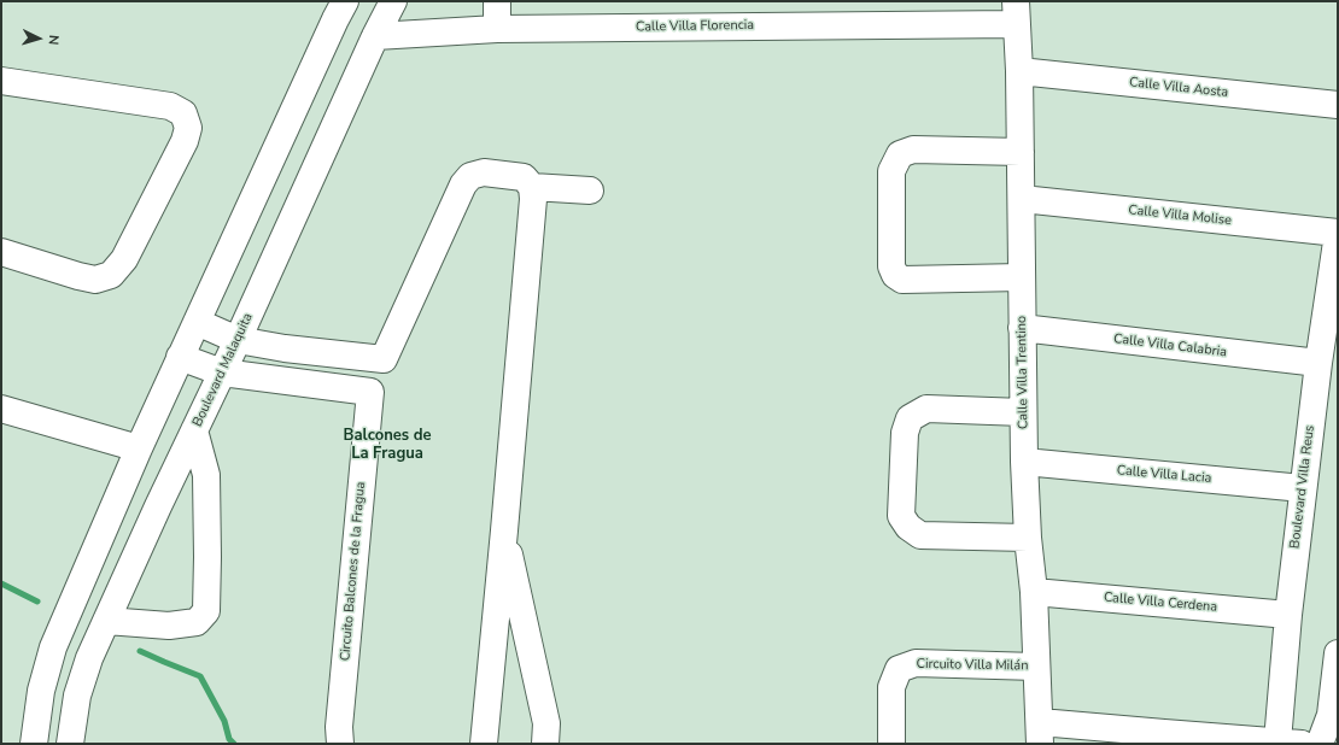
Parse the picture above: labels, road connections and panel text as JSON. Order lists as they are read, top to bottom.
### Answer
{
  "streets": {
    "street": [
      "Calle Villa Florencia",
      "Calle Villa Aosta",
      "Calle Villa Molise",
      "Calle Villa Calabria",
      "Boulevard Malaquita",
      "Calle Villa Trentino",
      "Calle Villa Lacia",
      "Boulevard Villa Reus",
      "Circuito Balcones de la Fragua",
      "Calle Villa Cerdena",
      "Circuito Villa Milán"
    ]
  },
  "crossings": [
    ["Calle Villa Florencia", "Boulevard Malaquita"],
    ["Calle Villa Florencia", "Calle Villa Trentino"],
    ["Calle Villa Aosta", "Calle Villa Trentino"],
    ["Calle Villa Molise", "Calle Villa Trentino"],
    ["Calle Villa Molise", "Boulevard Villa Reus"],
    ["Calle Villa Calabria", "Calle Villa Trentino"],
    ["Calle Villa Calabria", "Boulevard Villa Reus"],
    ["Boulevard Malaquita", "Circuito Balcones de la Fragua"],
    ["Calle Villa Trentino", "Calle Villa Lacia"],
    ["Calle Villa Trentino", "Calle Villa Cerdena"],
    ["Calle Villa Trentino", "Circuito Villa Milán"],
    ["Calle Villa Lacia", "Boulevard Villa Reus"],
    ["Boulevard Villa Reus", "Calle Villa Cerdena"]
  ],
  "districts": ["Balcones de La Fragua"],
  "north": "right"
}
